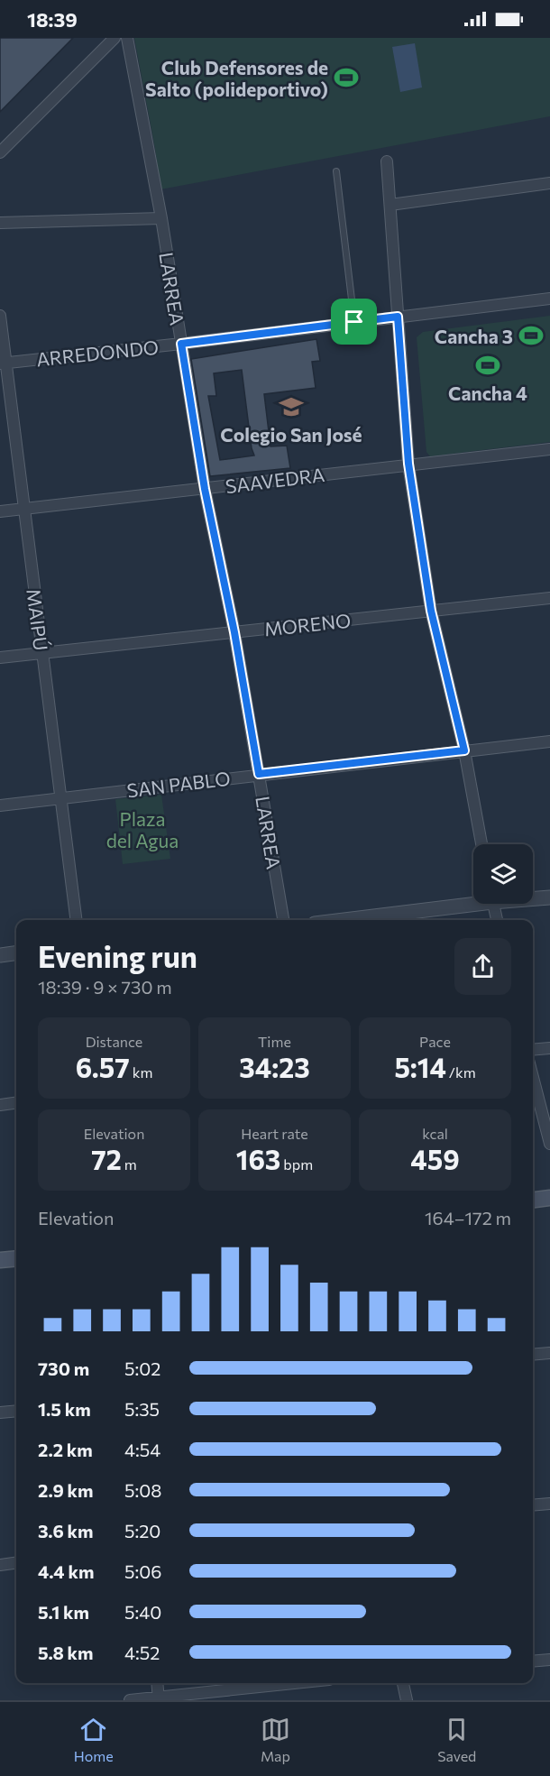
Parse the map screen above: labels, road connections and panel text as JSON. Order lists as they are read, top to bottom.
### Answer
{
  "streets": {
    "street": [
      "LARREA",
      "ARREDONDO",
      "SAAVEDRA",
      "MAIPÚ",
      "MORENO",
      "SAN PABLO"
    ]
  },
  "crossings": [
    ["LARREA", "ARREDONDO"],
    ["LARREA", "SAAVEDRA"],
    ["LARREA", "MORENO"],
    ["LARREA", "SAN PABLO"],
    ["ARREDONDO", "MAIPÚ"],
    ["SAAVEDRA", "MAIPÚ"],
    ["MAIPÚ", "MORENO"],
    ["MAIPÚ", "SAN PABLO"]
  ],
  "parks": ["Plaza del Agua"],
  "places": {
    "sports": ["Club Defensores de Salto (polideportivo)", "Cancha 3", "Cancha 4"],
    "school or university": ["Colegio San José"]
  },
  "page": {
    "status": "18:39",
    "heading": ["Evening run", "18:39 · 9 × 730 m"],
    "stats": [
      ["Distance", "6.57 km"],
      ["Time", "34:23"],
      ["Pace", "5:14 /km"],
      ["Elevation", "72 m"],
      ["Heart rate", "163 bpm"],
      ["kcal", "459"]
    ],
    "chart": ["Elevation", "164–172 m"],
    "list": [
      {
        "name": "730 m",
        "note": "5:02"
      },
      {
        "name": "1.5 km",
        "note": "5:35"
      },
      {
        "name": "2.2 km",
        "note": "4:54"
      },
      {
        "name": "2.9 km",
        "note": "5:08"
      },
      {
        "name": "3.6 km",
        "note": "5:20"
      },
      {
        "name": "4.4 km",
        "note": "5:06"
      },
      {
        "name": "5.1 km",
        "note": "5:40"
      },
      {
        "name": "5.8 km",
        "note": "4:52"
      }
    ],
    "tabs": ["Home", "Map", "Saved"]
  }
}
